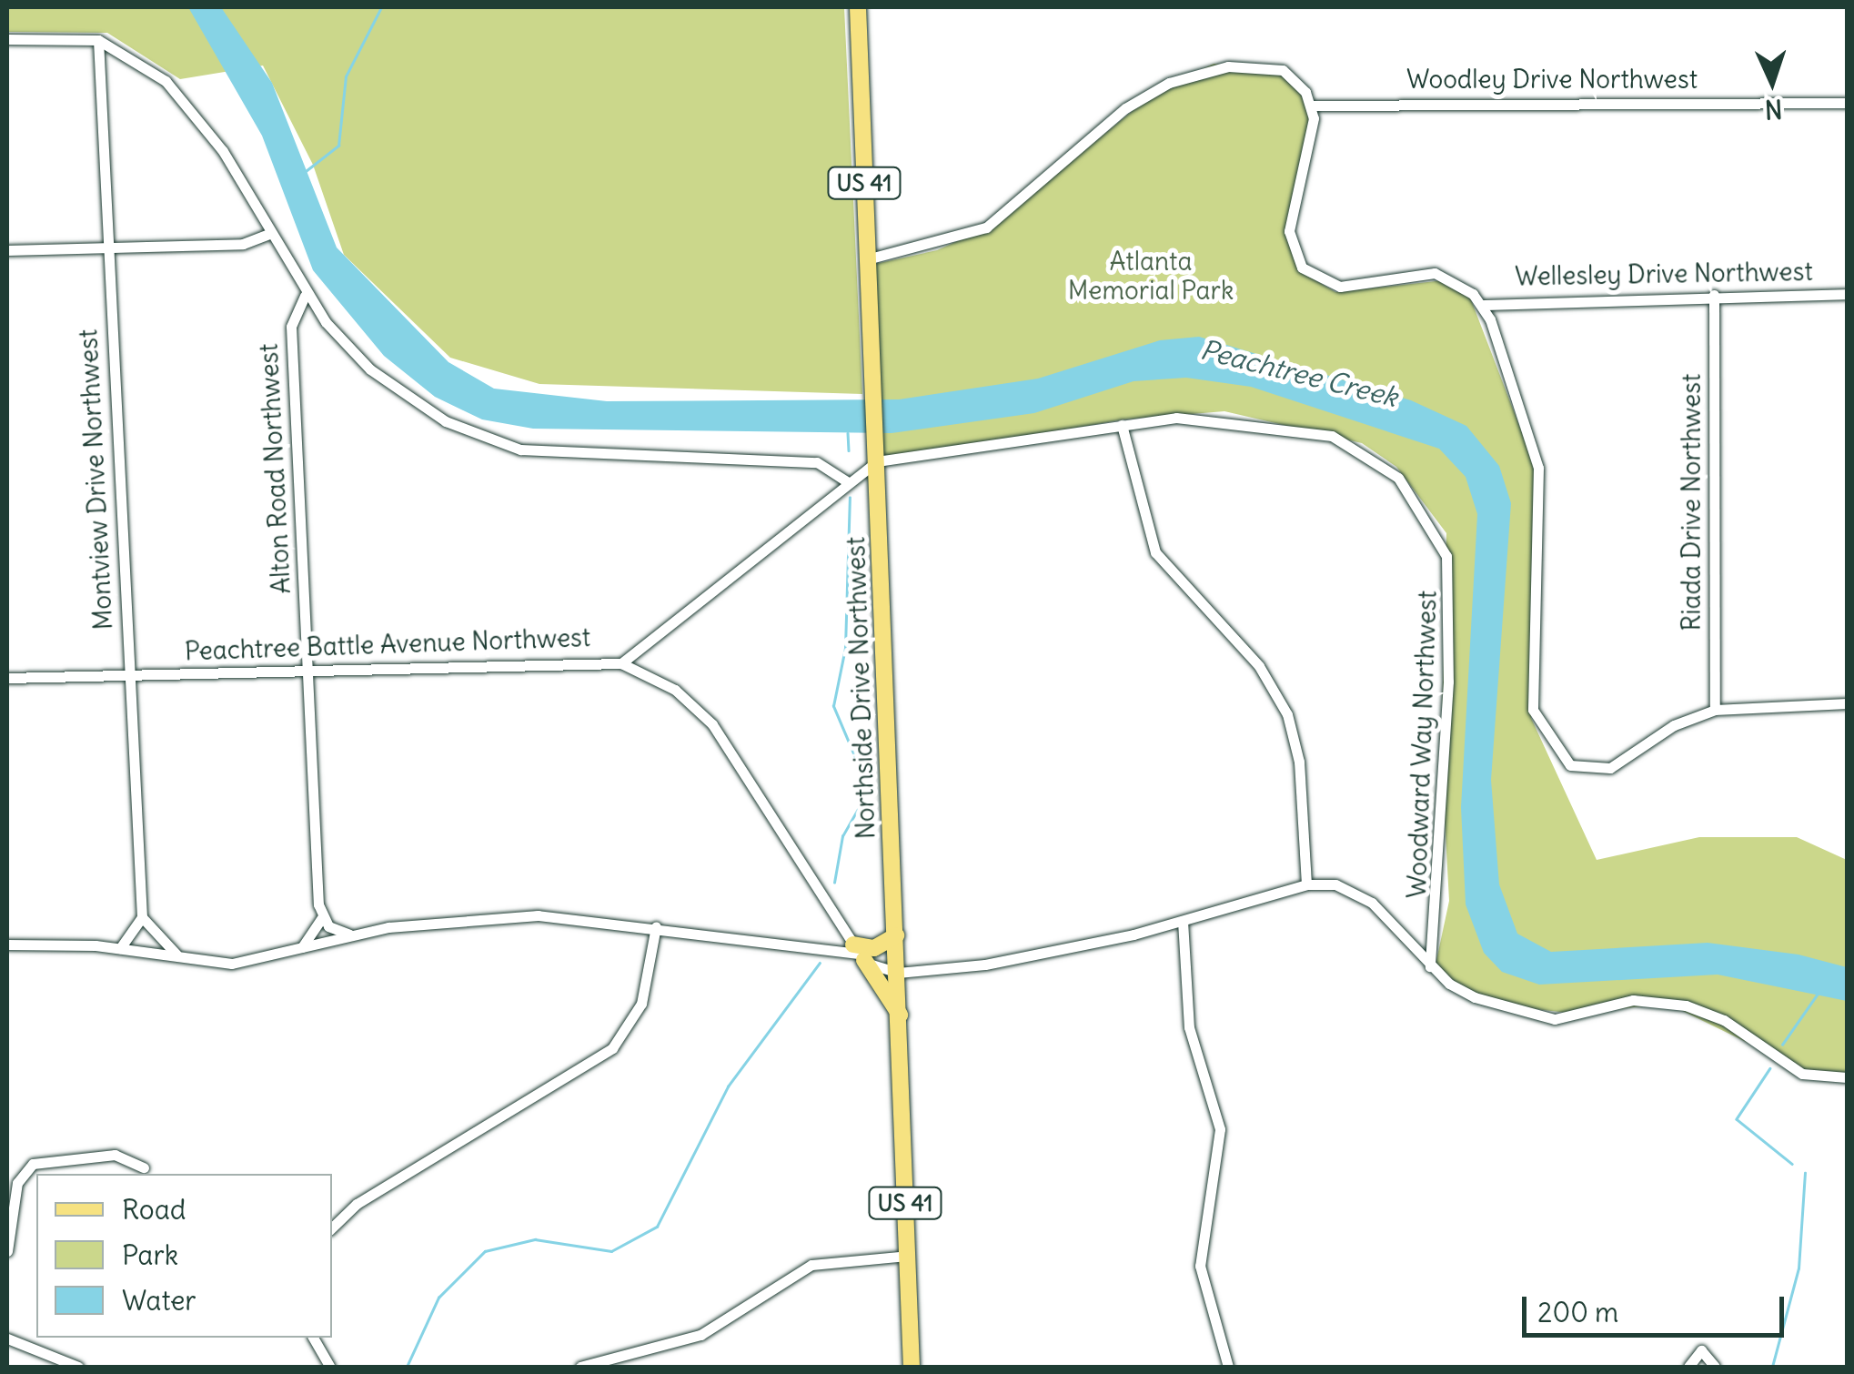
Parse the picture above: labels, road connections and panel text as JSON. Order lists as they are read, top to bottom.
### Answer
{
  "streets": {
    "main road": ["US 41", "Northside Drive Northwest"],
    "street": [
      "Woodley Drive Northwest",
      "Wellesley Drive Northwest",
      "Alton Road Northwest",
      "Montview Drive Northwest",
      "Riada Drive Northwest",
      "Peachtree Battle Avenue Northwest",
      "Woodward Way Northwest"
    ]
  },
  "crossings": [
    ["Wellesley Drive Northwest", "Riada Drive Northwest"],
    ["Alton Road Northwest", "Peachtree Battle Avenue Northwest"],
    ["Montview Drive Northwest", "Peachtree Battle Avenue Northwest"],
    ["Northside Drive Northwest", "Woodward Way Northwest"]
  ],
  "water": ["Peachtree Creek"],
  "parks": ["Atlanta Memorial Park"],
  "legend": ["Road", "Park", "Water"],
  "scale_bar": "200 m",
  "north": "bottom"
}
